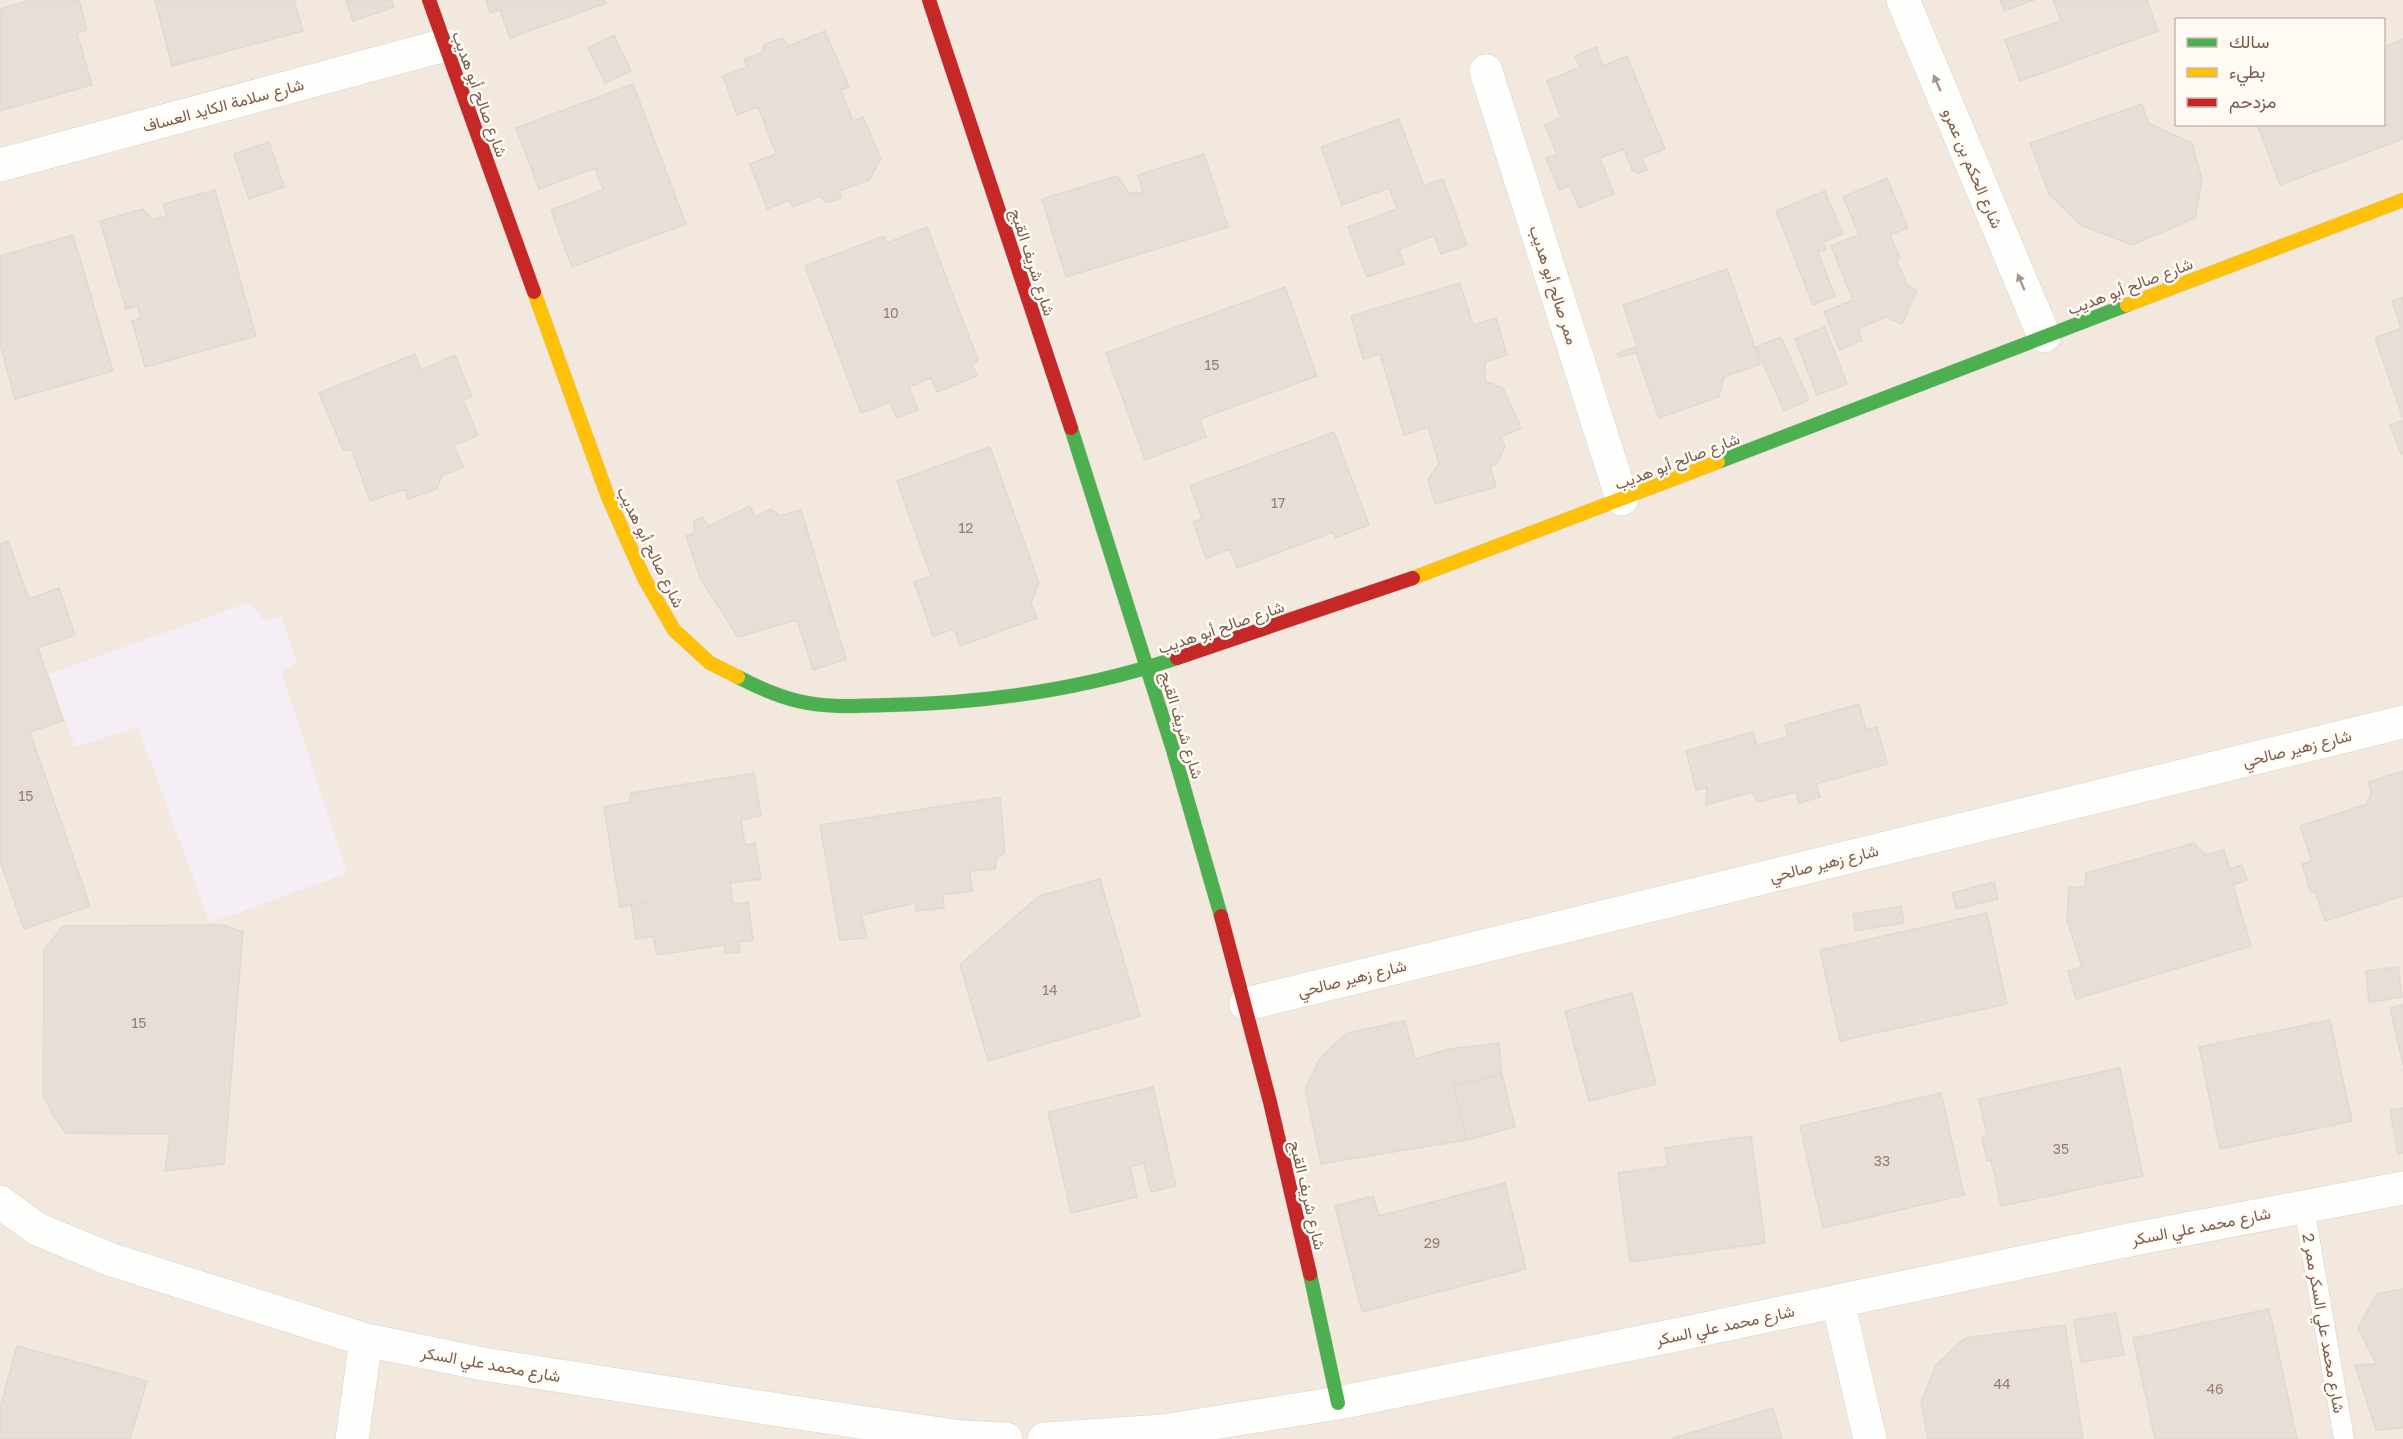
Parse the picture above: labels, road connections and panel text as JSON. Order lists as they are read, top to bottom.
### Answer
{
  "streets": {
    "street": [
      "شارع صالح أبو هديب",
      "شارع سلامة الكايد العساف",
      "شارع الحكم بن عمرو",
      "شارع شريف القبج",
      "ممر صالح أبو هديب",
      "شارع زهير صالحي",
      "شارع محمد علي السكر"
    ],
    "lane": ["شارع محمد علي السكر ممر 2"]
  },
  "crossings": [
    ["شارع صالح أبو هديب", "شارع سلامة الكايد العساف"],
    ["شارع صالح أبو هديب", "شارع الحكم بن عمرو"],
    ["شارع صالح أبو هديب", "شارع شريف القبج"],
    ["شارع صالح أبو هديب", "ممر صالح أبو هديب"],
    ["شارع شريف القبج", "شارع زهير صالحي"],
    ["شارع شريف القبج", "شارع محمد علي السكر"],
    ["شارع محمد علي السكر", "شارع محمد علي السكر ممر 2"]
  ],
  "one_way": ["شارع الحكم بن عمرو"],
  "house_numbers": [
    "10",
    "15",
    "17",
    "12",
    "15",
    "14",
    "15",
    "35",
    "33",
    "29",
    "44",
    "46"
  ],
  "legend": ["سالك", "بطيء", "مزدحم"]
}
